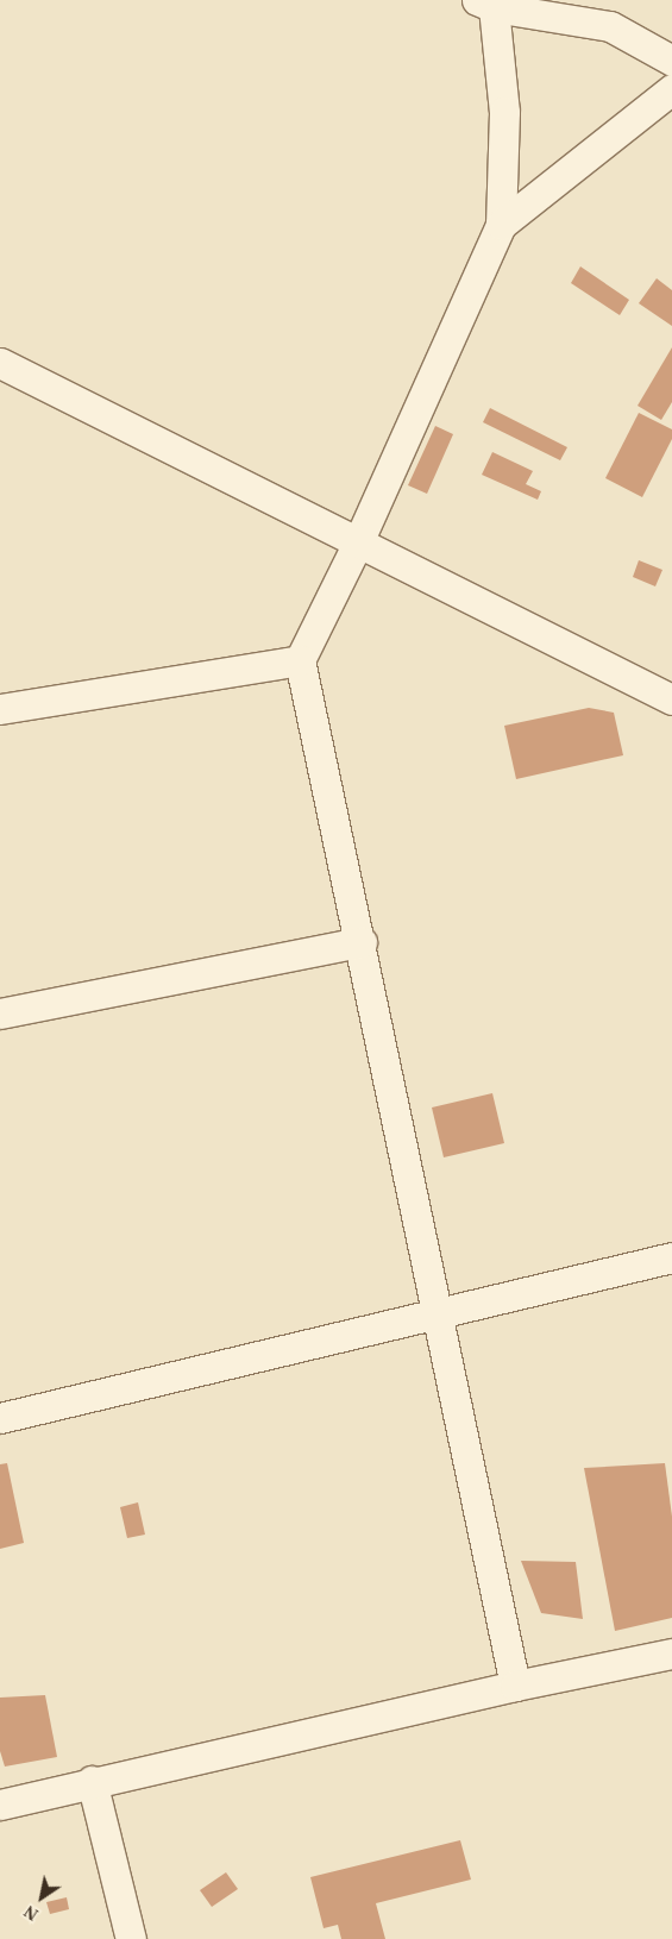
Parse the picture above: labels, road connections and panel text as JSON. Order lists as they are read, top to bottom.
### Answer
{
  "north": "bottom left"
}
